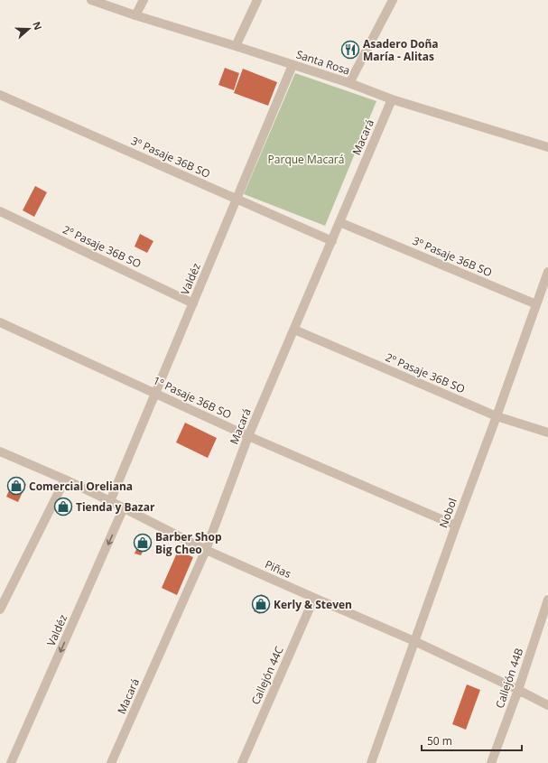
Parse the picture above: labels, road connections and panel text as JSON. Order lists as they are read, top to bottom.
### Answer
{
  "streets": {
    "street": [
      "Santa Rosa",
      "Macará",
      "3º Pasaje 36B SO",
      "2º Pasaje 36B SO",
      "Valdéz",
      "1º Pasaje 36B SO",
      "Nobol",
      "Piñas",
      "Callejón 44C",
      "Callejón 44B"
    ]
  },
  "crossings": [
    ["Santa Rosa", "Macará"],
    ["Santa Rosa", "Valdéz"],
    ["Macará", "3º Pasaje 36B SO"],
    ["Macará", "2º Pasaje 36B SO"],
    ["Macará", "1º Pasaje 36B SO"],
    ["Macará", "Piñas"],
    ["3º Pasaje 36B SO", "Valdéz"],
    ["3º Pasaje 36B SO", "Nobol"],
    ["2º Pasaje 36B SO", "Valdéz"],
    ["2º Pasaje 36B SO", "Nobol"],
    ["Valdéz", "1º Pasaje 36B SO"],
    ["Valdéz", "Piñas"],
    ["1º Pasaje 36B SO", "Nobol"],
    ["Nobol", "Piñas"],
    ["Piñas", "Callejón 44C"],
    ["Piñas", "Callejón 44B"]
  ],
  "parks": ["Parque Macará"],
  "places": {
    "restaurant": ["Asadero Doña María - Alitas"],
    "shop": [
      "Comercial Oreliana",
      "Tienda y Bazar",
      "Barber Shop Big Cheo",
      "Kerly & Steven"
    ]
  },
  "scale_bar": "50 m",
  "north": "right"
}
